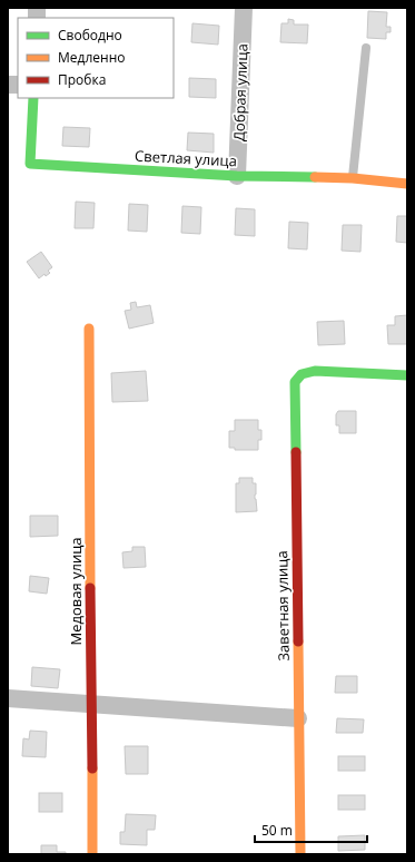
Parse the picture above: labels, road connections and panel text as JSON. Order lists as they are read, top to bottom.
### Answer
{
  "streets": {
    "street": [
      "Добрая улица",
      "Светлая улица",
      "Медовая улица",
      "Заветная улица"
    ]
  },
  "crossings": [
    ["Добрая улица", "Светлая улица"]
  ],
  "legend": ["Свободно", "Медленно", "Пробка"],
  "scale_bar": "50 m"
}
